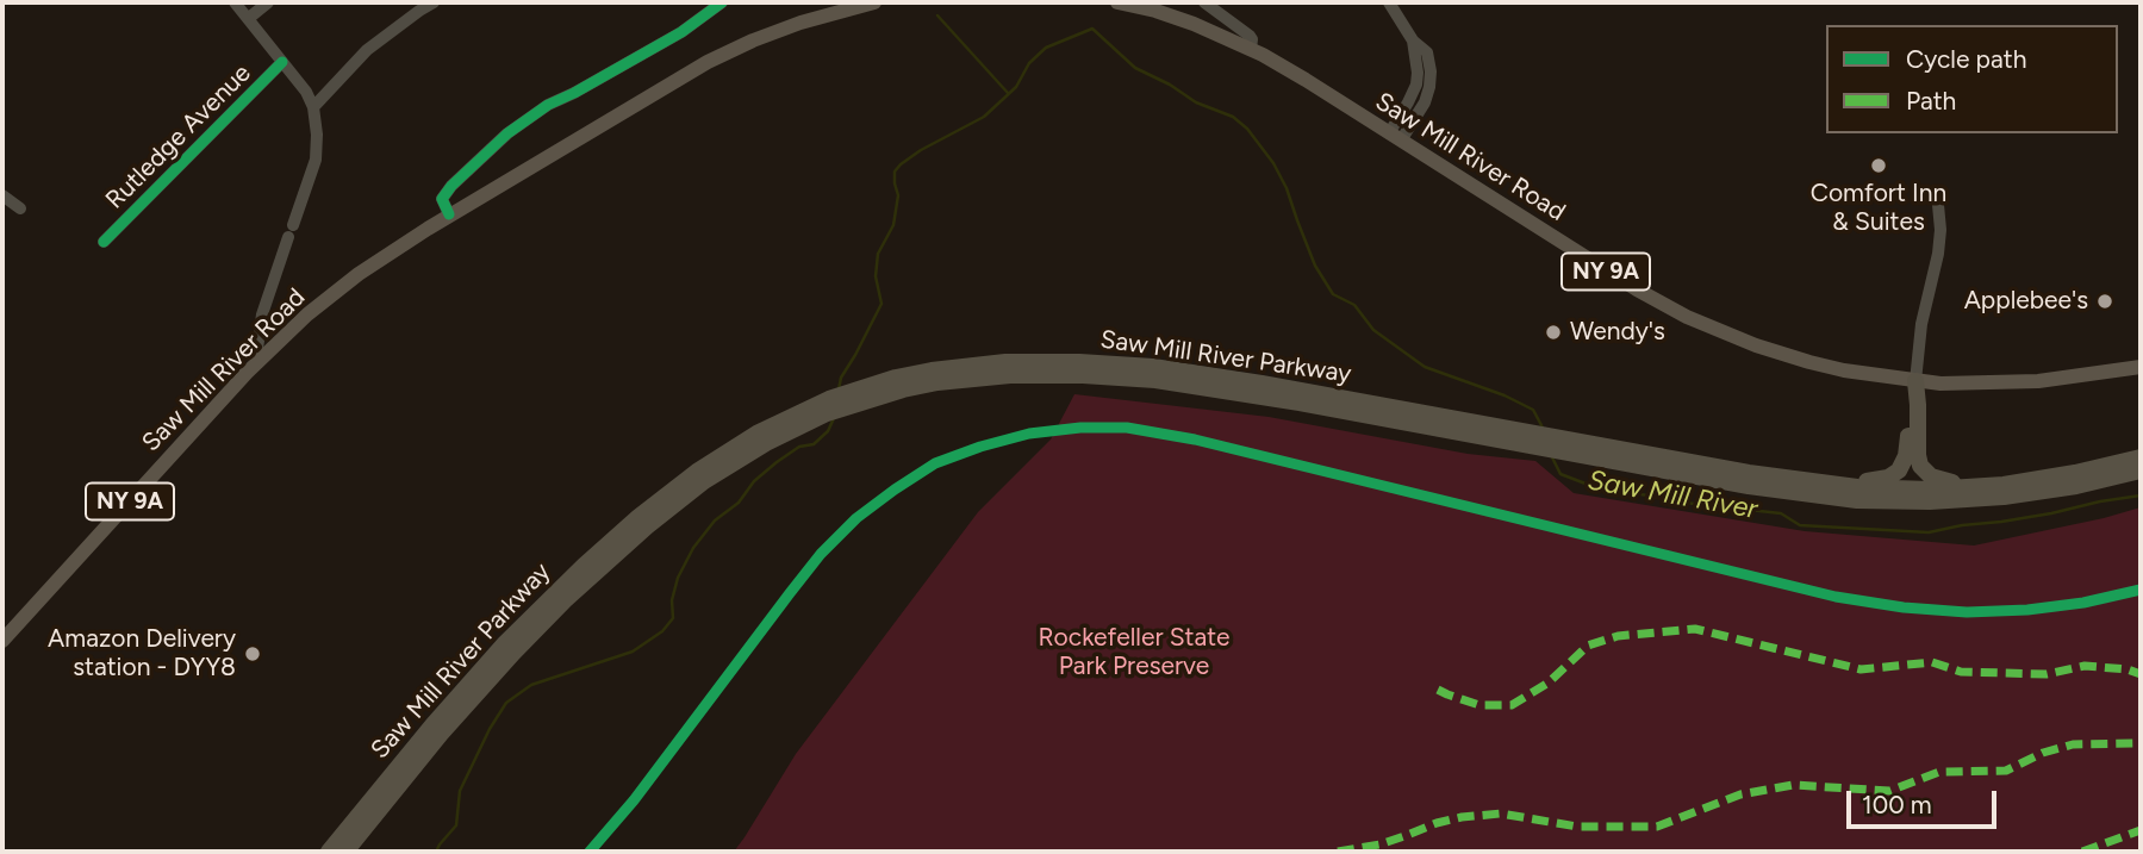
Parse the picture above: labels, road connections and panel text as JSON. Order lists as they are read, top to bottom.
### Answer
{
  "streets": {
    "highway": ["Saw Mill River Parkway"],
    "main road": ["Saw Mill River Road", "NY 9A"],
    "street": ["Rutledge Avenue"]
  },
  "water": ["Saw Mill River"],
  "parks": ["Rockefeller State Park Preserve"],
  "places": [
    "Comfort Inn & Suites",
    "Applebee's",
    "Wendy's",
    "Amazon Delivery station - DYY8"
  ],
  "legend": ["Cycle path", "Path"],
  "scale_bar": "100 m"
}
